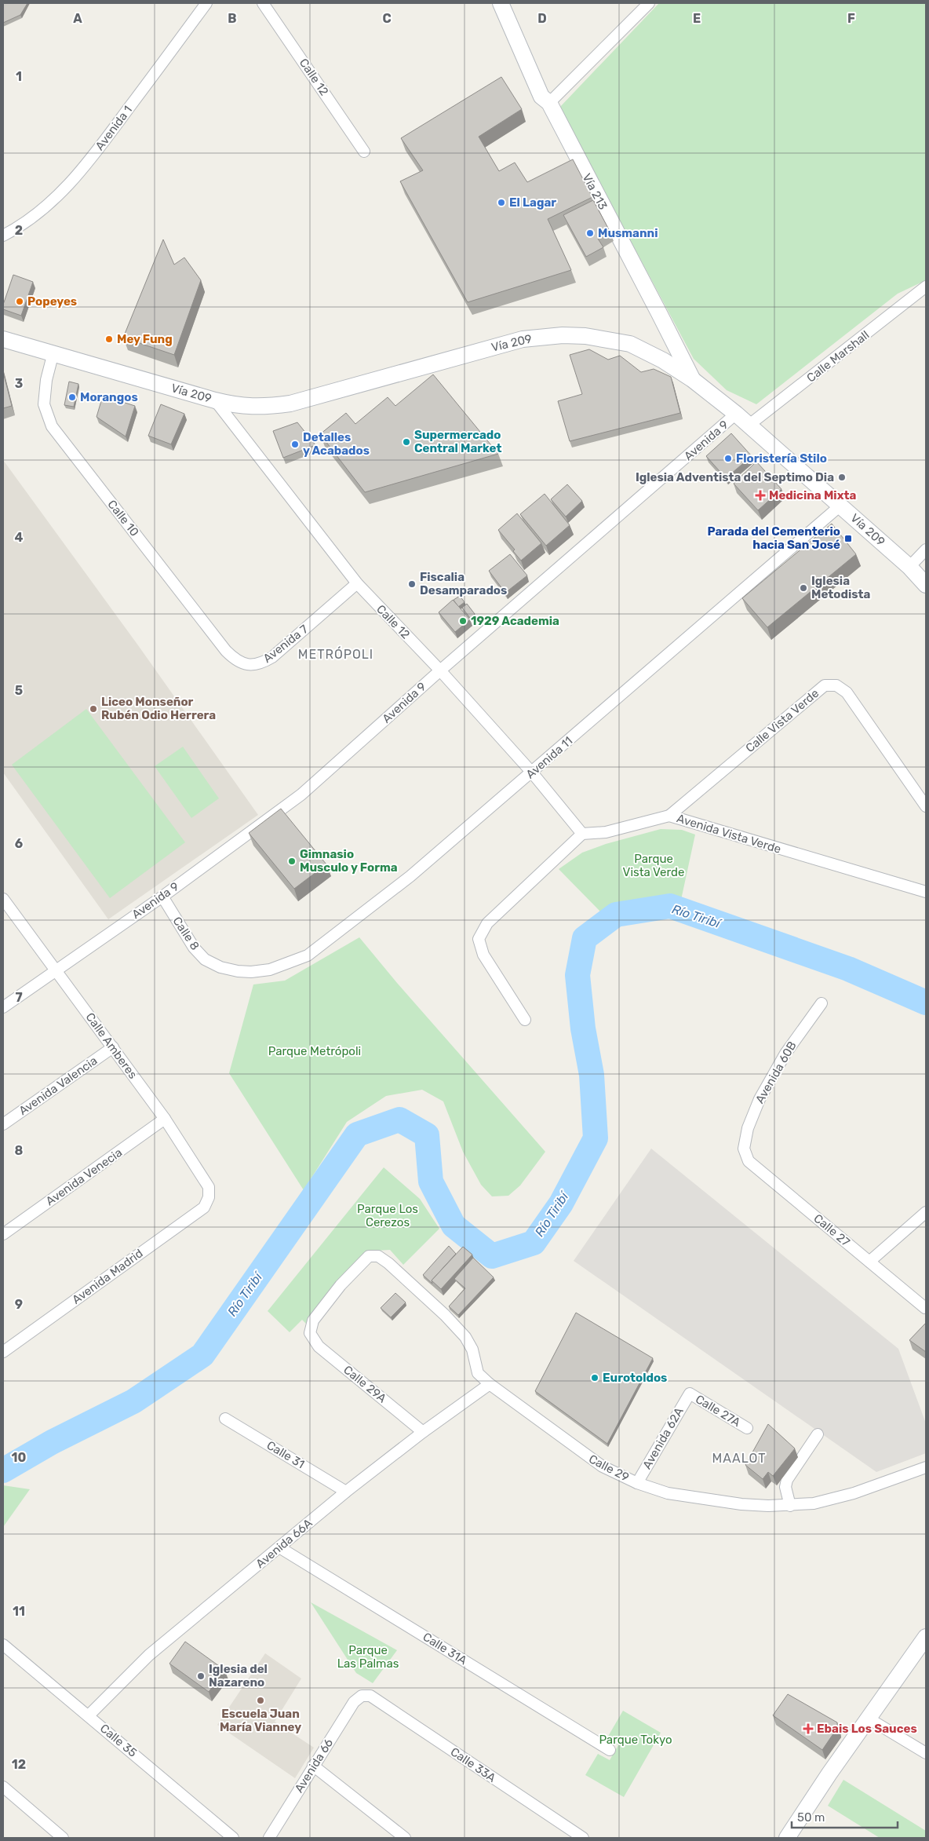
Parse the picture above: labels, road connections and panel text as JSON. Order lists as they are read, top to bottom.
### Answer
{
  "streets": {
    "main road": ["Vía 213", "Vía 209"],
    "street": [
      "Calle 12",
      "Avenida 1",
      "Calle Marshall",
      "Avenida 9",
      "Calle 10",
      "Avenida 7",
      "Calle Vista Verde",
      "Avenida 11",
      "Avenida Vista Verde",
      "Calle 8",
      "Calle Amberes",
      "Avenida 60B",
      "Avenida Valencia",
      "Avenida Venecia",
      "Calle 27",
      "Avenida Madrid",
      "Calle 29A",
      "Calle 27A",
      "Avenida 62A",
      "Calle 31",
      "Calle 29",
      "Avenida 66A",
      "Calle 31A",
      "Calle 35",
      "Calle 33A",
      "Avenida 66"
    ]
  },
  "crossings": [
    ["Calle 12", "Vía 209"],
    ["Calle 12", "Avenida 9"],
    ["Calle 12", "Avenida 7"],
    ["Calle 12", "Avenida 11"],
    ["Calle 12", "Avenida Vista Verde"],
    ["Vía 213", "Vía 209"],
    ["Vía 209", "Calle Marshall"],
    ["Vía 209", "Avenida 9"],
    ["Vía 209", "Calle 10"],
    ["Vía 209", "Avenida 11"],
    ["Avenida 9", "Calle 8"],
    ["Avenida 9", "Calle Amberes"],
    ["Calle 10", "Avenida 7"],
    ["Calle Vista Verde", "Avenida Vista Verde"],
    ["Avenida 11", "Calle 8"],
    ["Calle Amberes", "Avenida Valencia"],
    ["Calle Amberes", "Avenida Venecia"],
    ["Calle Amberes", "Avenida Madrid"],
    ["Avenida 60B", "Calle 27"],
    ["Calle 29A", "Calle 29"],
    ["Calle 29A", "Avenida 66A"],
    ["Calle 27A", "Avenida 62A"],
    ["Avenida 62A", "Calle 29"],
    ["Calle 31", "Avenida 66A"],
    ["Calle 29", "Avenida 66A"],
    ["Avenida 66A", "Calle 31A"],
    ["Avenida 66A", "Calle 35"],
    ["Calle 33A", "Avenida 66"]
  ],
  "districts": ["METRÓPOLI", "MAALOT"],
  "water": ["Río Tiribí"],
  "parks": [
    "Parque Vista Verde",
    "Parque Metrópoli",
    "Parque Los Cerezos",
    "Parque Las Palmas",
    "Parque Tokyo"
  ],
  "places": {
    "other": [
      "El Lagar",
      "Musmanni",
      "Popeyes",
      "Mey Fung",
      "Morangos",
      "Supermercado Central Market",
      "Detalles y Acabados",
      "Floristería Stilo",
      "Iglesia Adventista del Septimo Dia",
      "Fiscalia Desamparados",
      "Iglesia Metodista",
      "1929 Academia",
      "Liceo Monseñor Rubén Odio Herrera",
      "Gimnasio Musculo y Forma",
      "Eurotoldos",
      "Iglesia del Nazareno",
      "Escuela Juan María Vianney"
    ],
    "health": ["Medicina Mixta", "Ebais Los Sauces"],
    "transit": ["Parada del Cementerio hacia San José"]
  },
  "scale_bar": "50 m",
  "grid": {
    "columns": [
      "A",
      "B",
      "C",
      "D",
      "E",
      "F"
    ],
    "rows": [
      "1",
      "2",
      "3",
      "4",
      "5",
      "6",
      "7",
      "8",
      "9",
      "10",
      "11",
      "12"
    ]
  }
}
